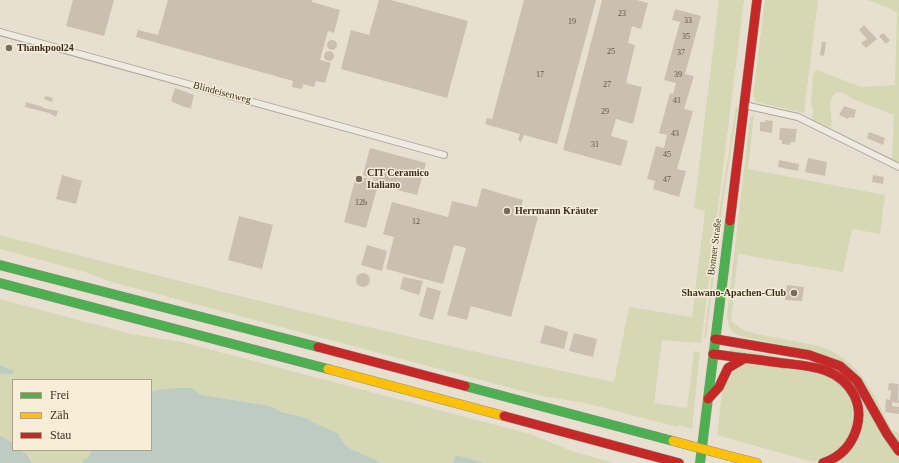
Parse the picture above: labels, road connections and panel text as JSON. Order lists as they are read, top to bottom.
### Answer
{
  "streets": {
    "main road": ["Bonner Straße"],
    "street": ["Blindeisenweg"]
  },
  "places": [
    "Thankpool24",
    "CIT Ceramico Italiano",
    "Herrmann Kräuter",
    "Shawano-Apachen-Club"
  ],
  "house_numbers": [
    "23",
    "33",
    "19",
    "35",
    "25",
    "37",
    "17",
    "39",
    "27",
    "41",
    "29",
    "43",
    "31",
    "45",
    "47",
    "12b",
    "12"
  ],
  "legend": ["Frei", "Zäh", "Stau"]
}
